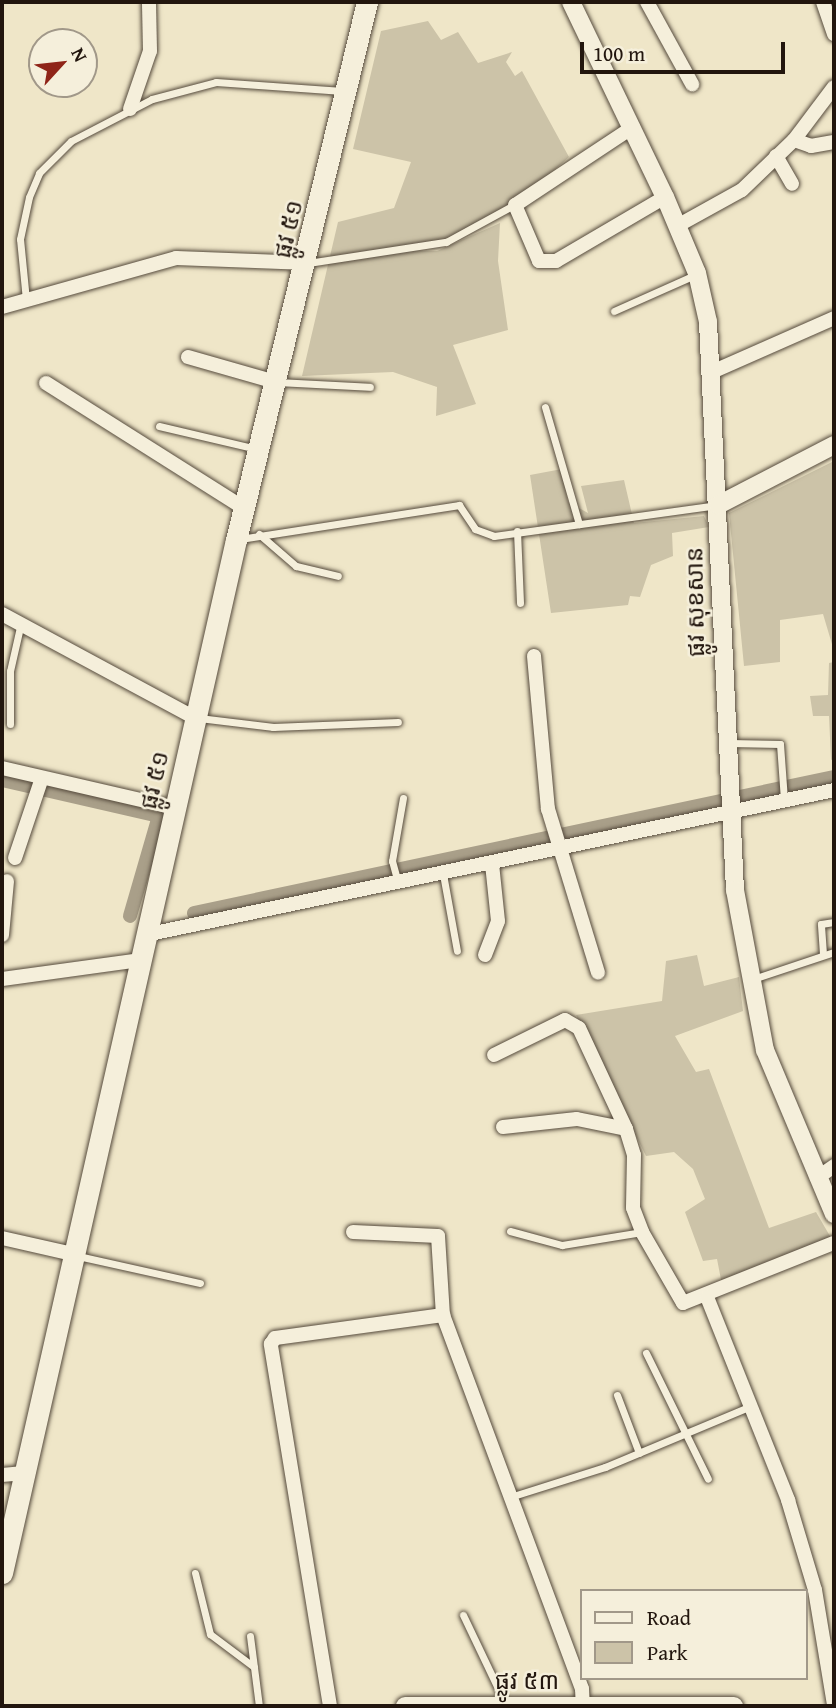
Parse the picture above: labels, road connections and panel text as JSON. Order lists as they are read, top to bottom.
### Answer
{
  "streets": {
    "main road": ["ផ្លូវ ៥១"],
    "street": ["ផ្លូវ សុខសាន", "ផ្លូវ ៥៣"]
  },
  "legend": ["Road", "Park"],
  "scale_bar": "100 m",
  "north": "top right"
}
